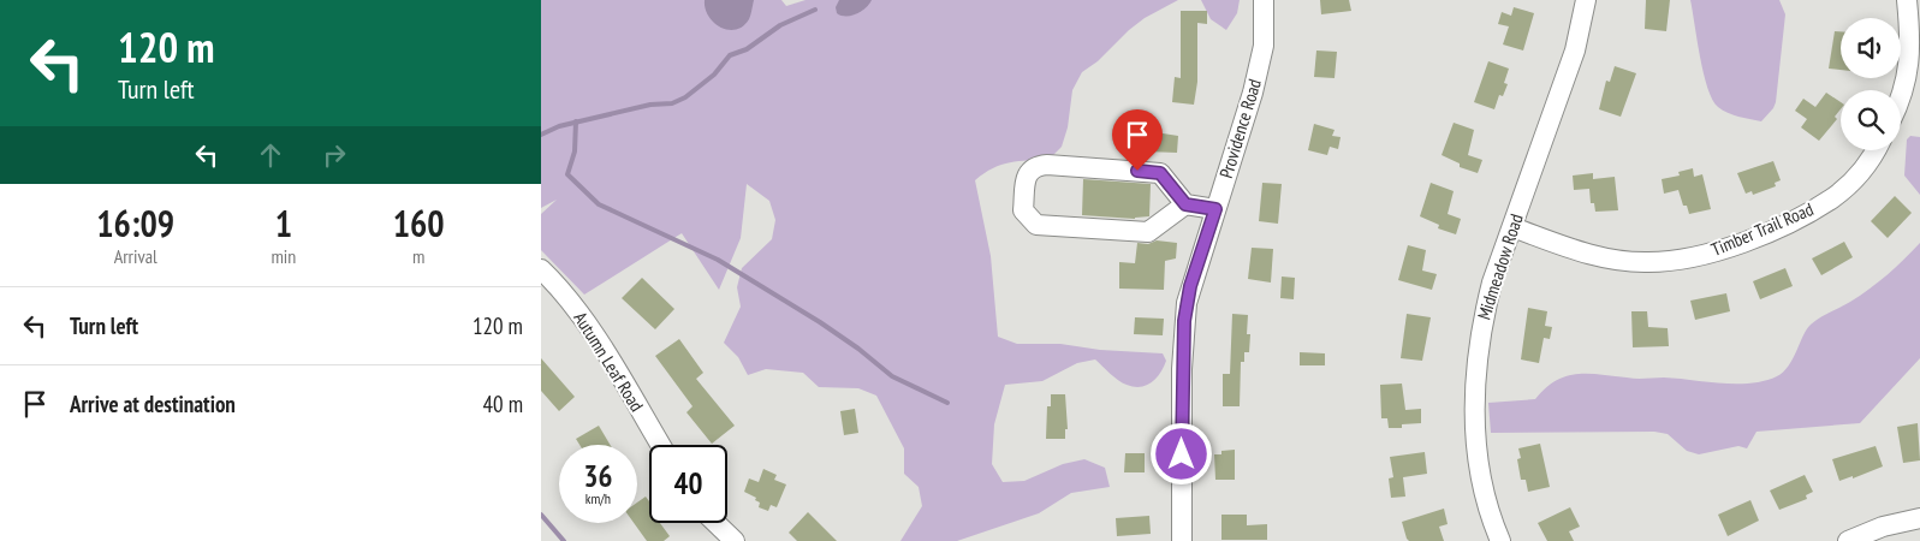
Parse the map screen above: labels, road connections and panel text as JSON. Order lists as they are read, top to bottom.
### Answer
{
  "streets": {
    "street": [
      "Providence Road",
      "Timber Trail Road",
      "Midmeadow Road",
      "Autumn Leaf Road"
    ]
  },
  "crossings": [
    ["Timber Trail Road", "Midmeadow Road"]
  ],
  "page": {
    "turn": ["120 m", "Turn left"],
    "eta": [
      "16:09",
      "Arrival",
      "1",
      "min",
      "160",
      "m"
    ],
    "list": [
      {
        "name": "Turn left",
        "value": "120 m"
      },
      {
        "name": "Arrive at destination",
        "value": "40 m"
      }
    ],
    "speed": "36 km/h",
    "limit": "40"
  }
}
